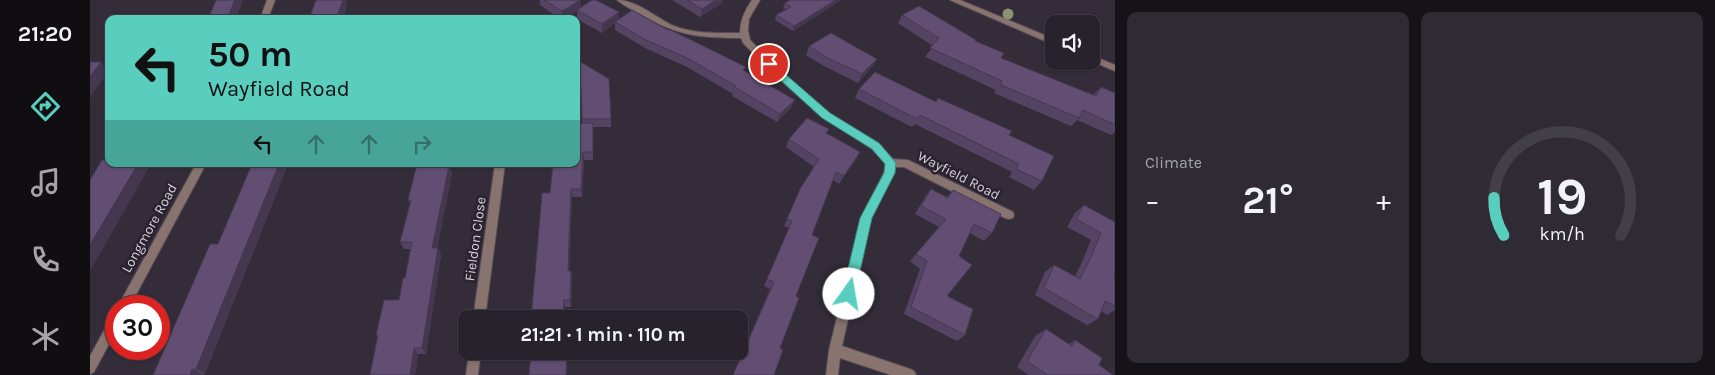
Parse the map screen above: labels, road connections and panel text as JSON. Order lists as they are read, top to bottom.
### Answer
{
  "streets": {
    "street": ["Wayfield Road", "Longmore Road", "Fieldon Close"]
  },
  "page": {
    "tabs": "21:20",
    "tile": "Climate",
    "turn": ["50 m", "Wayfield Road"],
    "heat": ["−", "21°", "+"],
    "limit": "30",
    "trip": "21:21 · 1 min · 110 m",
    "gauge": ["19", "km/h"]
  }
}
